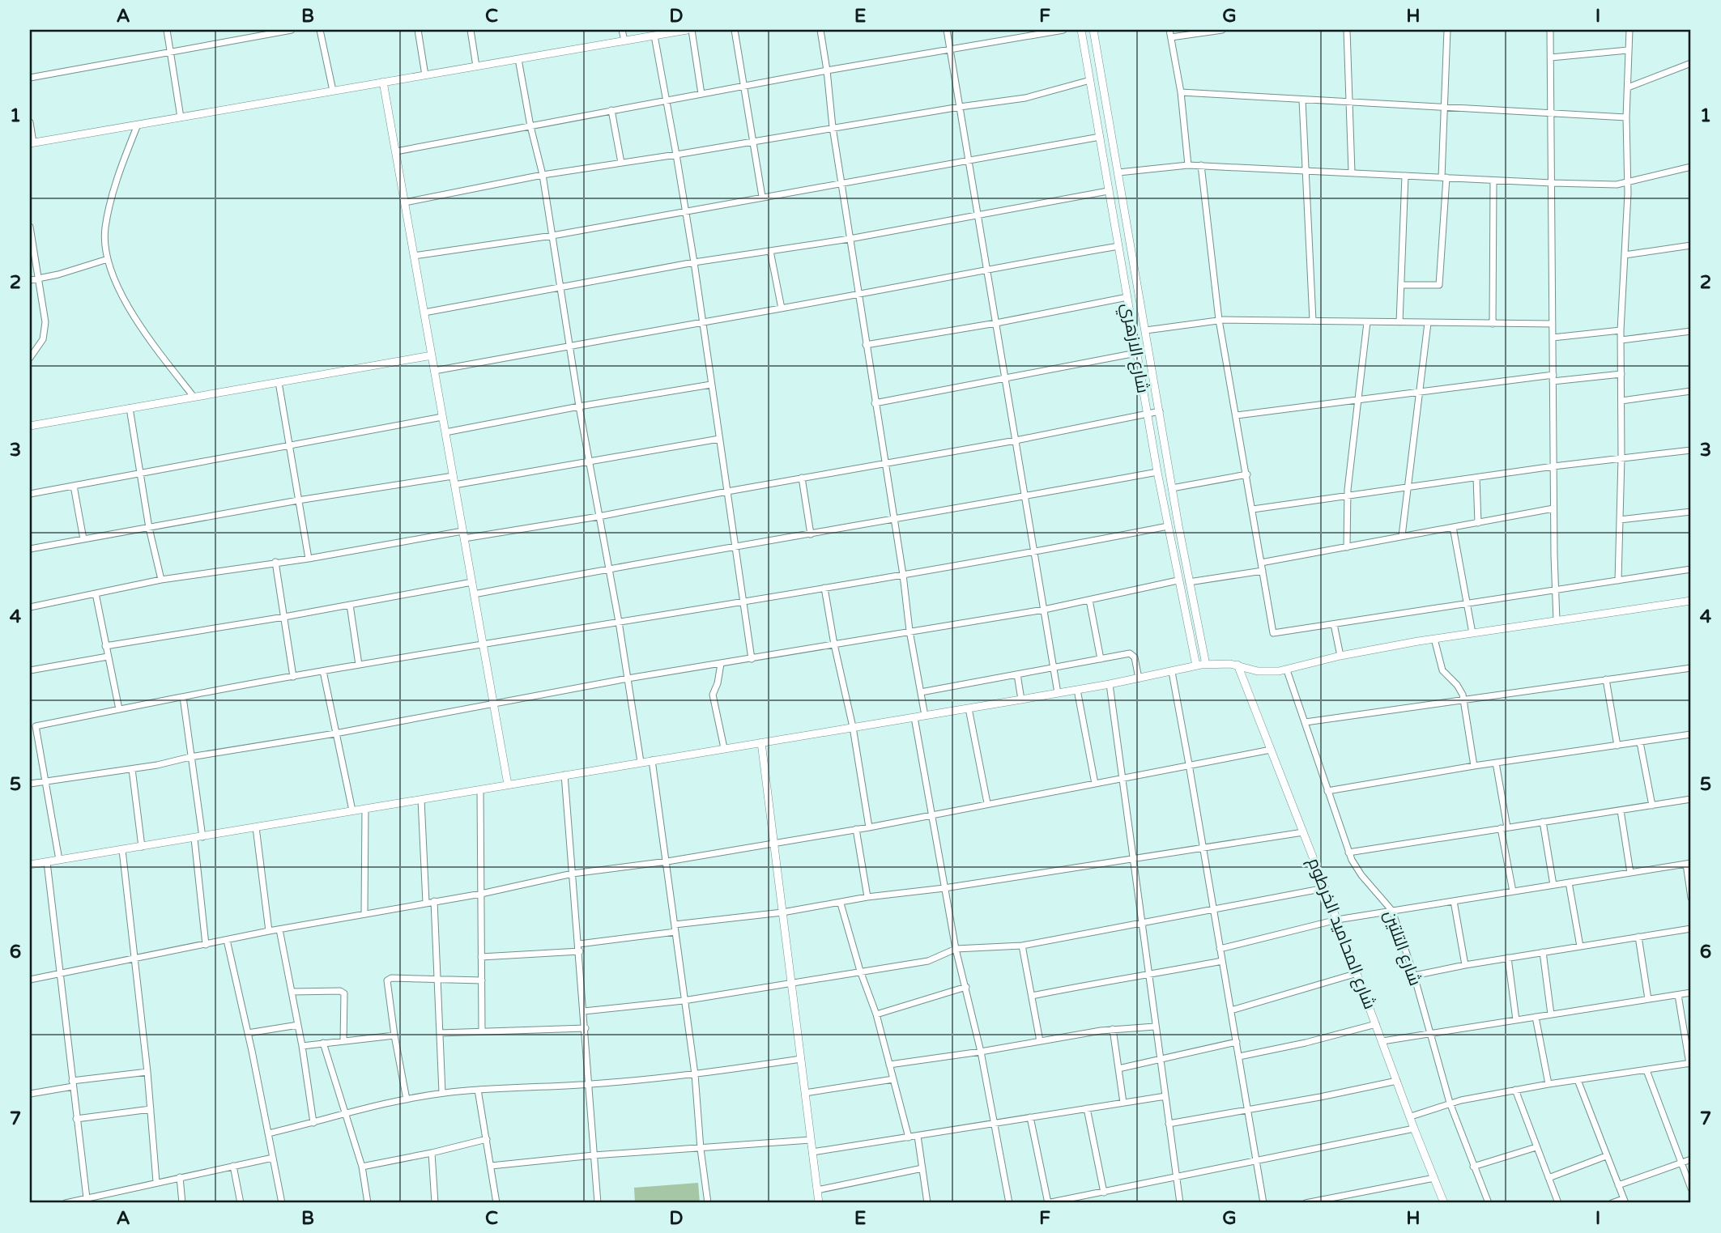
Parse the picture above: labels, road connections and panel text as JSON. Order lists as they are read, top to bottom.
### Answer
{
  "streets": {
    "street": ["شارع الازهري", "شارع المحاميد الخرطوم", "شارع التلتين"]
  },
  "grid": {
    "columns": [
      "A",
      "B",
      "C",
      "D",
      "E",
      "F",
      "G",
      "H",
      "I"
    ],
    "rows": [
      "1",
      "2",
      "3",
      "4",
      "5",
      "6",
      "7"
    ]
  }
}
